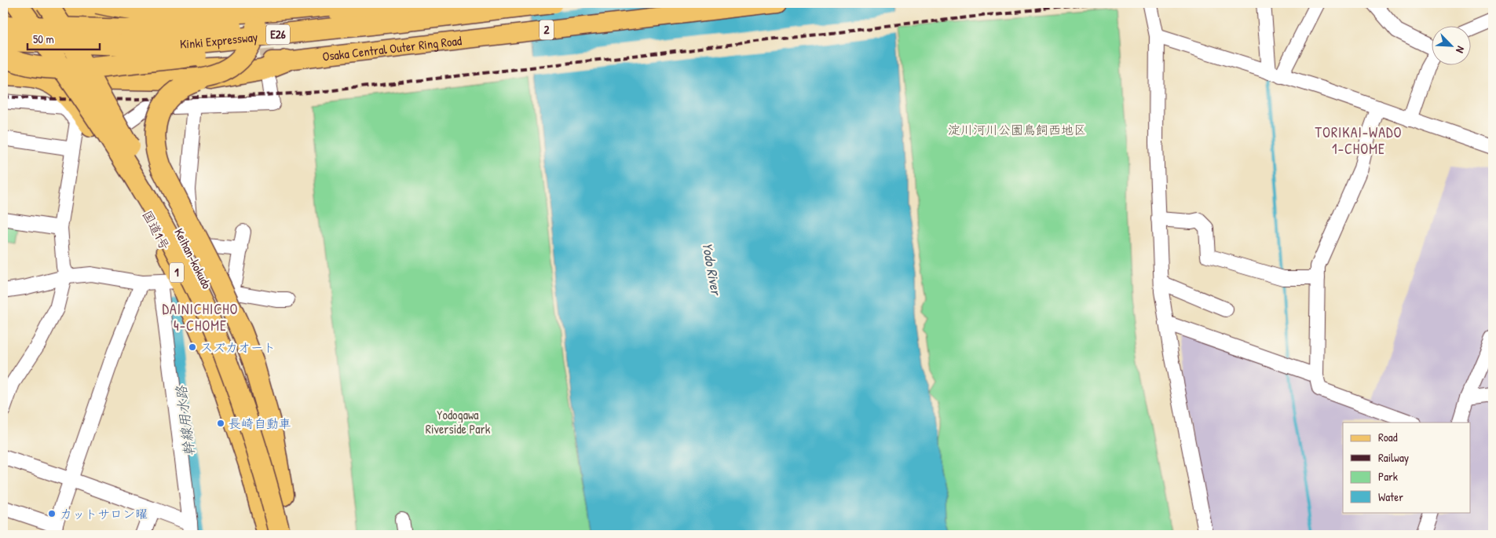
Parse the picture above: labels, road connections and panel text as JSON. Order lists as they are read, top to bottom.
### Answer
{
  "streets": {
    "highway": [
      "E26",
      "Kinki Expressway",
      "国道1号",
      "Keihan-kokudo",
      "1"
    ],
    "main road": ["2", "Osaka Central Outer Ring Road"]
  },
  "crossings": [
    ["Osaka Central Outer Ring Road", "1"],
    ["Keihan-kokudo", "1"]
  ],
  "districts": ["TORIKAI-WADO 1-CHOME", "DAINICHICHO 4-CHOME"],
  "water": ["Yodo River", "幹線用水路"],
  "parks": ["淀川河川公園鳥飼西地区", "Yodogawa Riverside Park"],
  "places": ["スズカオート", "長崎自動車", "カットサロン曜"],
  "legend": [
    "Road",
    "Railway",
    "Park",
    "Water"
  ],
  "scale_bar": "50 m",
  "north": "bottom right"
}
